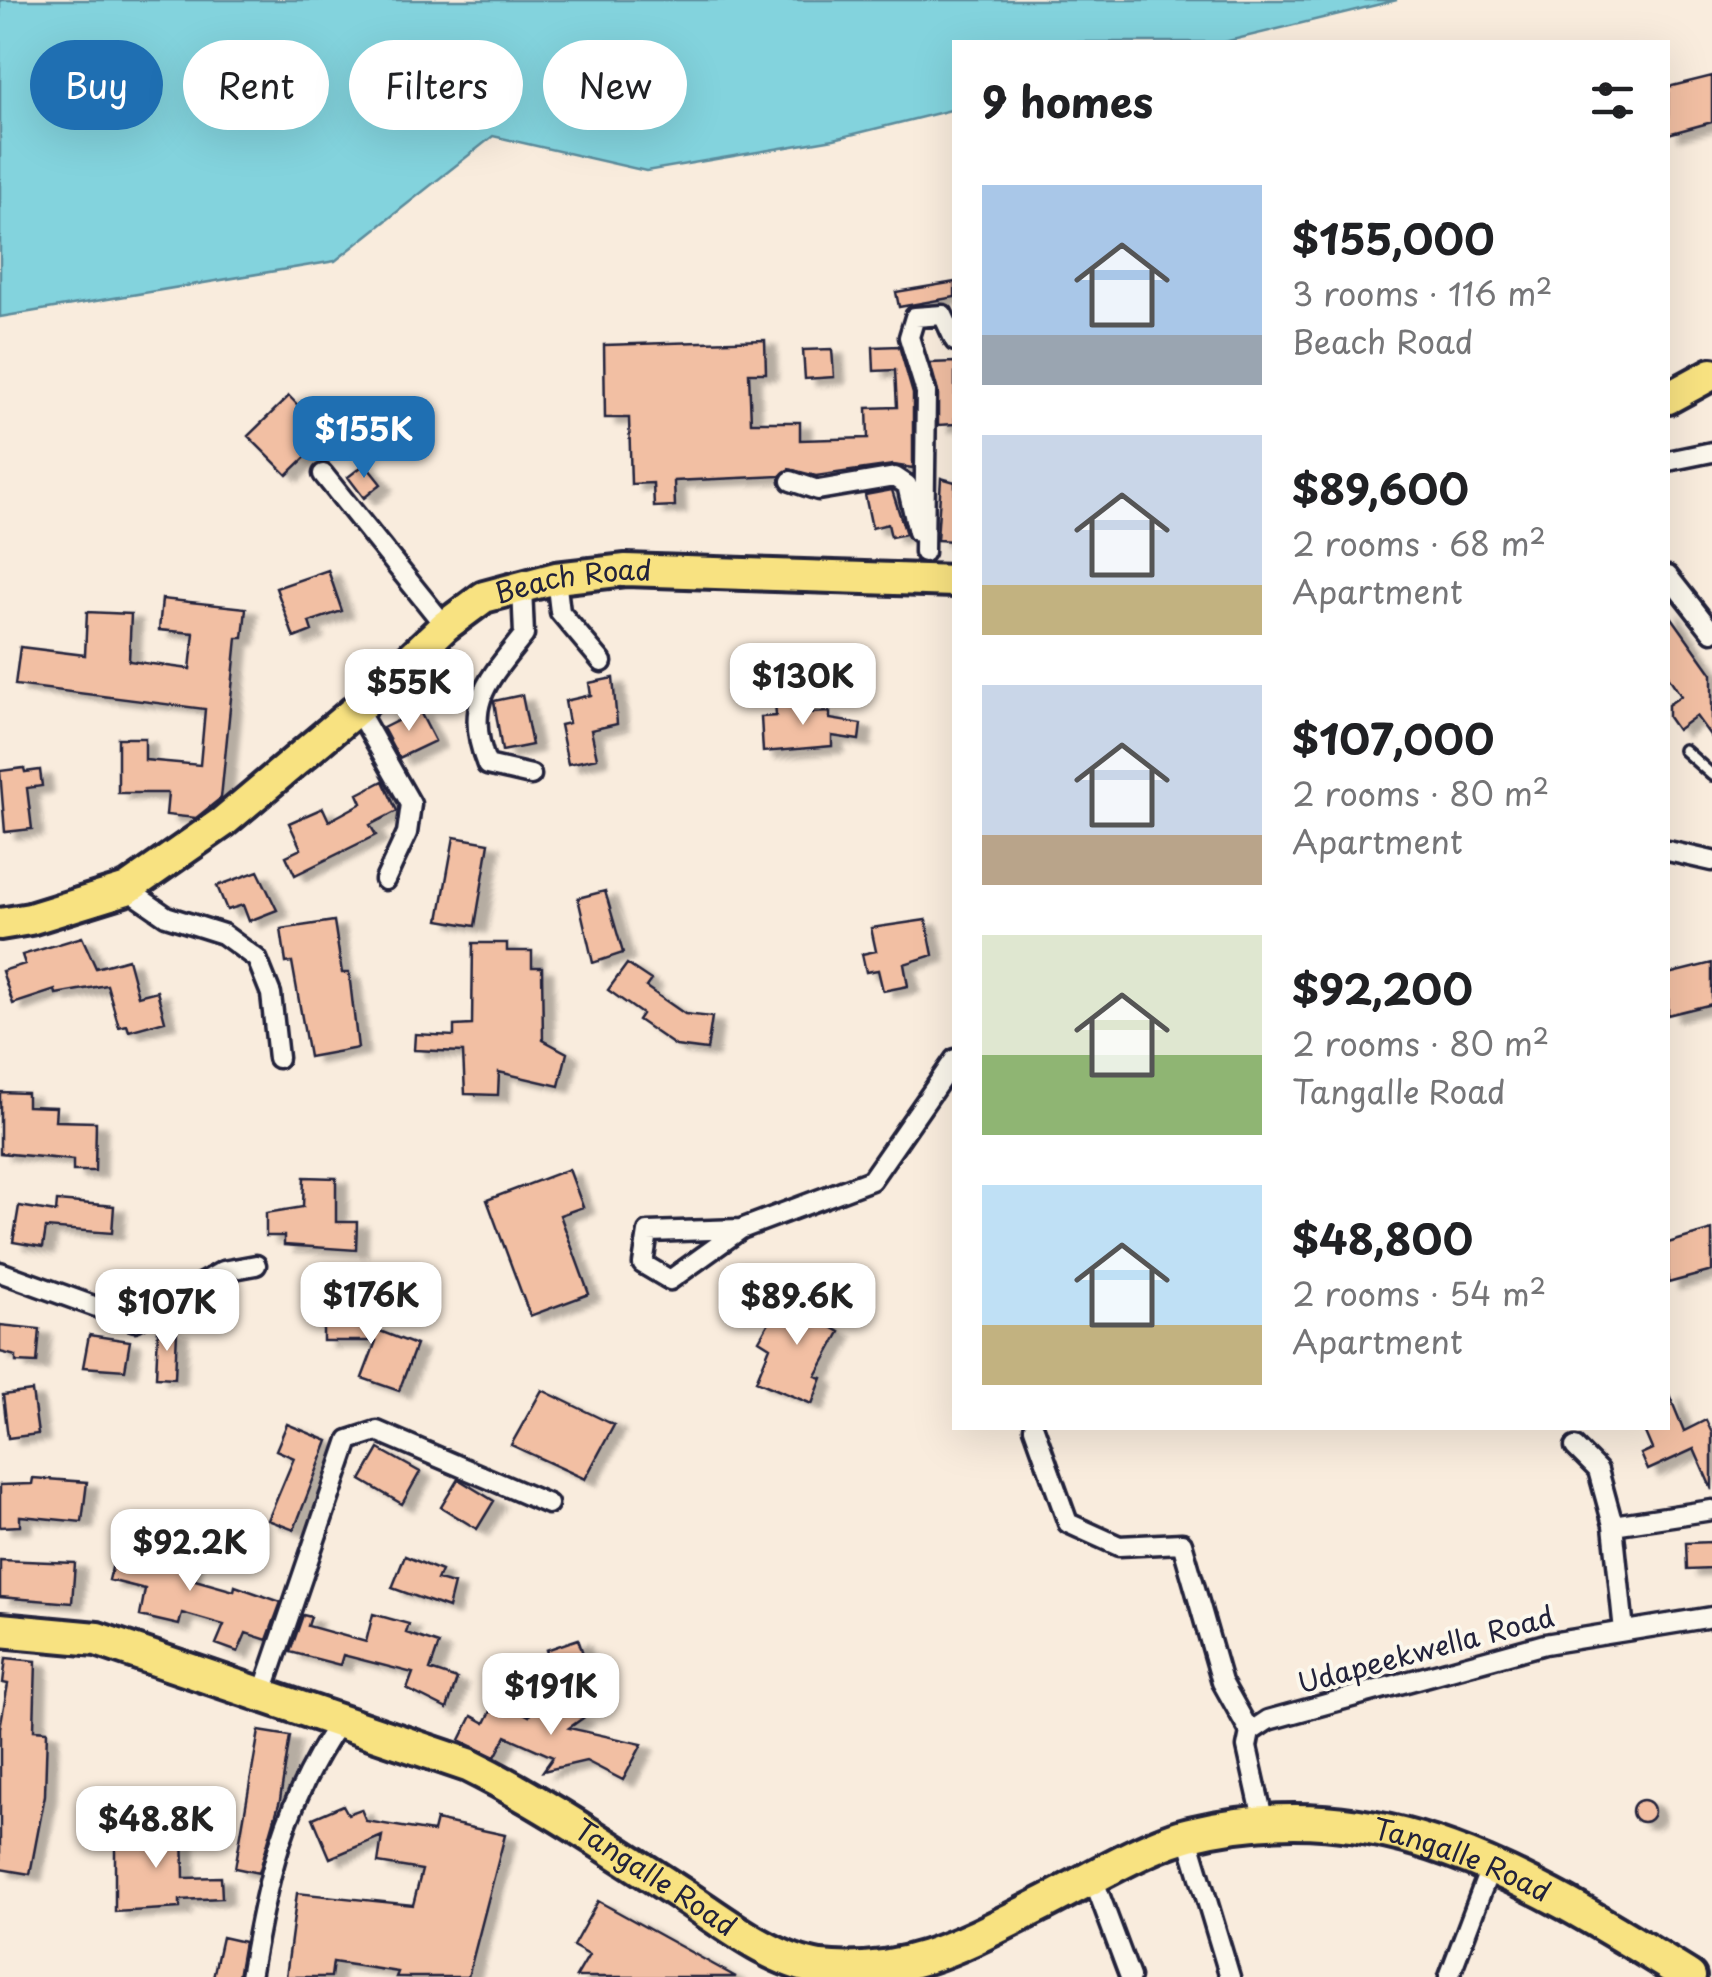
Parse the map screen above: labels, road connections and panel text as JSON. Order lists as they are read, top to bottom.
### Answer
{
  "streets": {
    "highway": ["Tangalle Road"],
    "main road": ["Beach Road"],
    "street": ["Udapeekwella Road"]
  },
  "page": {
    "chip": [
      "Buy",
      "Rent",
      "Filters",
      "New"
    ],
    "heading": "9 homes",
    "list": [
      {
        "name": "$155,000",
        "note": "3 rooms · 116 m² · Beach Road"
      },
      {
        "name": "$89,600",
        "note": "2 rooms · 68 m² · Apartment"
      },
      {
        "name": "$107,000",
        "note": "2 rooms · 80 m² · Apartment"
      },
      {
        "name": "$92,200",
        "note": "2 rooms · 80 m² · Tangalle Road"
      },
      {
        "name": "$48,800",
        "note": "2 rooms · 54 m² · Apartment"
      }
    ],
    "price": [
      "$155K",
      "$130K",
      "$55K",
      "$176K",
      "$89.6K",
      "$107K",
      "$92.2K",
      "$191K",
      "$48.8K"
    ]
  }
}
